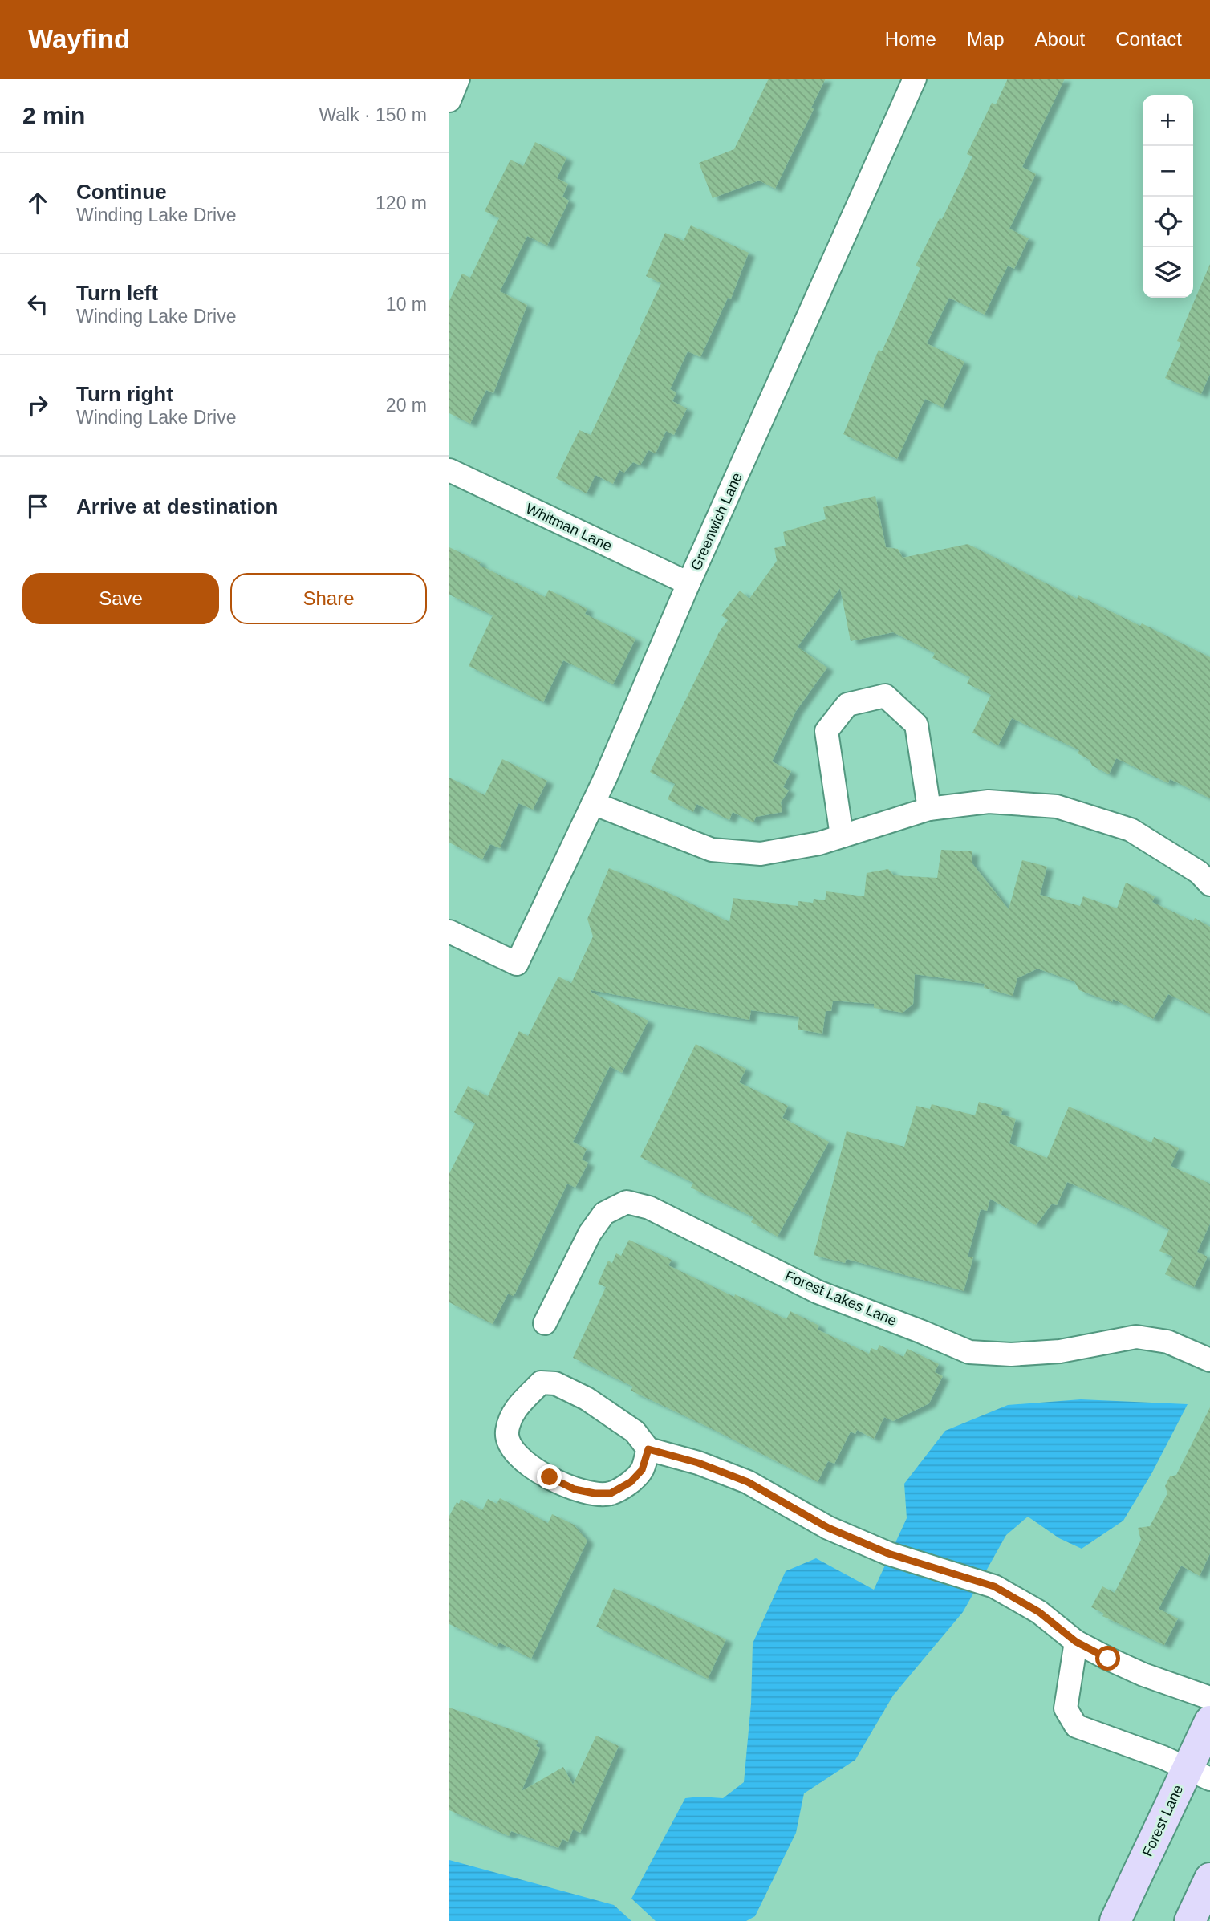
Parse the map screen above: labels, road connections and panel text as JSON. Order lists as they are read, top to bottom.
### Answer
{
  "streets": {
    "main road": ["Forest Lane"],
    "street": ["Greenwich Lane", "Whitman Lane", "Forest Lakes Lane"]
  },
  "crossings": [
    ["Greenwich Lane", "Whitman Lane"]
  ],
  "page": {
    "header": "Wayfind",
    "nav": [
      "Home",
      "Map",
      "About",
      "Contact"
    ],
    "heading": ["2 min", "Walk · 150 m"],
    "map_buttons": ["+", "−"],
    "list": [
      ["Continue", "Winding Lake Drive", "120 m"],
      ["Turn left", "Winding Lake Drive", "10 m"],
      ["Turn right", "Winding Lake Drive", "20 m"],
      "Arrive at destination"
    ],
    "buttons": ["Save", "Share"]
  }
}
